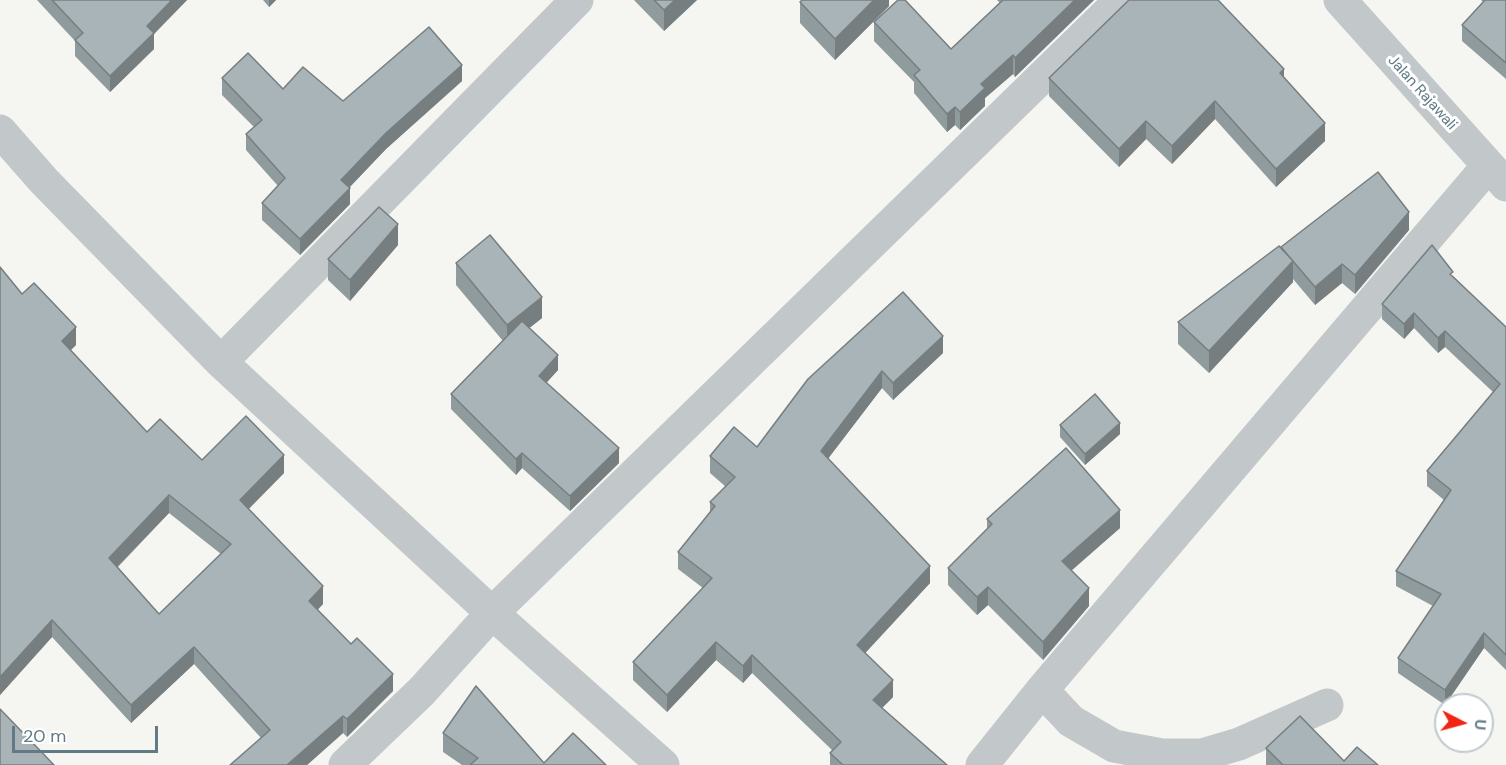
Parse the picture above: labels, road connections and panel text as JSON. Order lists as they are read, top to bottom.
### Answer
{
  "streets": {
    "street": ["Jalan Rajawali"]
  },
  "scale_bar": "20 m",
  "north": "right"
}
